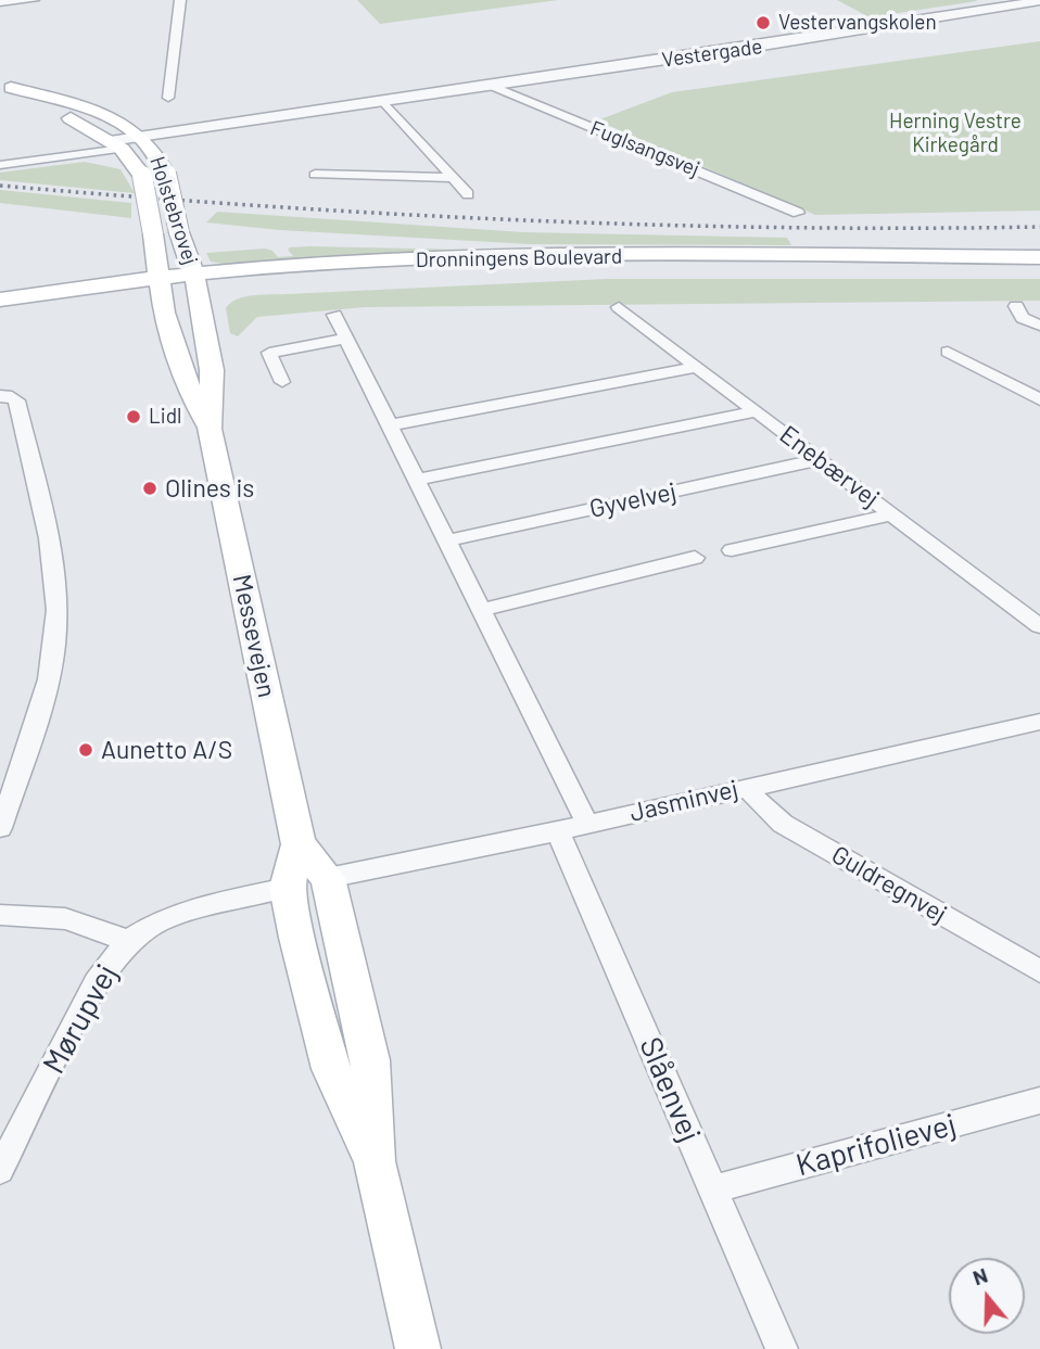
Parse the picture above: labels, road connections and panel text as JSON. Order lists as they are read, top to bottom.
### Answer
{
  "streets": {
    "main road": ["Holstebrovej", "Dronningens Boulevard", "Messevejen"],
    "street": [
      "Vestergade",
      "Fuglsangsvej",
      "Enebærvej",
      "Gyvelvej",
      "Jasminvej",
      "Guldregnvej",
      "Mørupvej",
      "Slåenvej",
      "Kaprifolievej"
    ]
  },
  "crossings": [
    ["Vestergade", "Fuglsangsvej"],
    ["Vestergade", "Holstebrovej"],
    ["Holstebrovej", "Dronningens Boulevard"],
    ["Holstebrovej", "Messevejen"],
    ["Dronningens Boulevard", "Messevejen"],
    ["Enebærvej", "Gyvelvej"],
    ["Messevejen", "Jasminvej"],
    ["Messevejen", "Mørupvej"],
    ["Jasminvej", "Guldregnvej"],
    ["Jasminvej", "Slåenvej"],
    ["Slåenvej", "Kaprifolievej"]
  ],
  "parks": ["Herning Vestre Kirkegård"],
  "places": [
    "Vestervangskolen",
    "Lidl",
    "Olines is",
    "Aunetto A/S"
  ],
  "north": "top"
}
